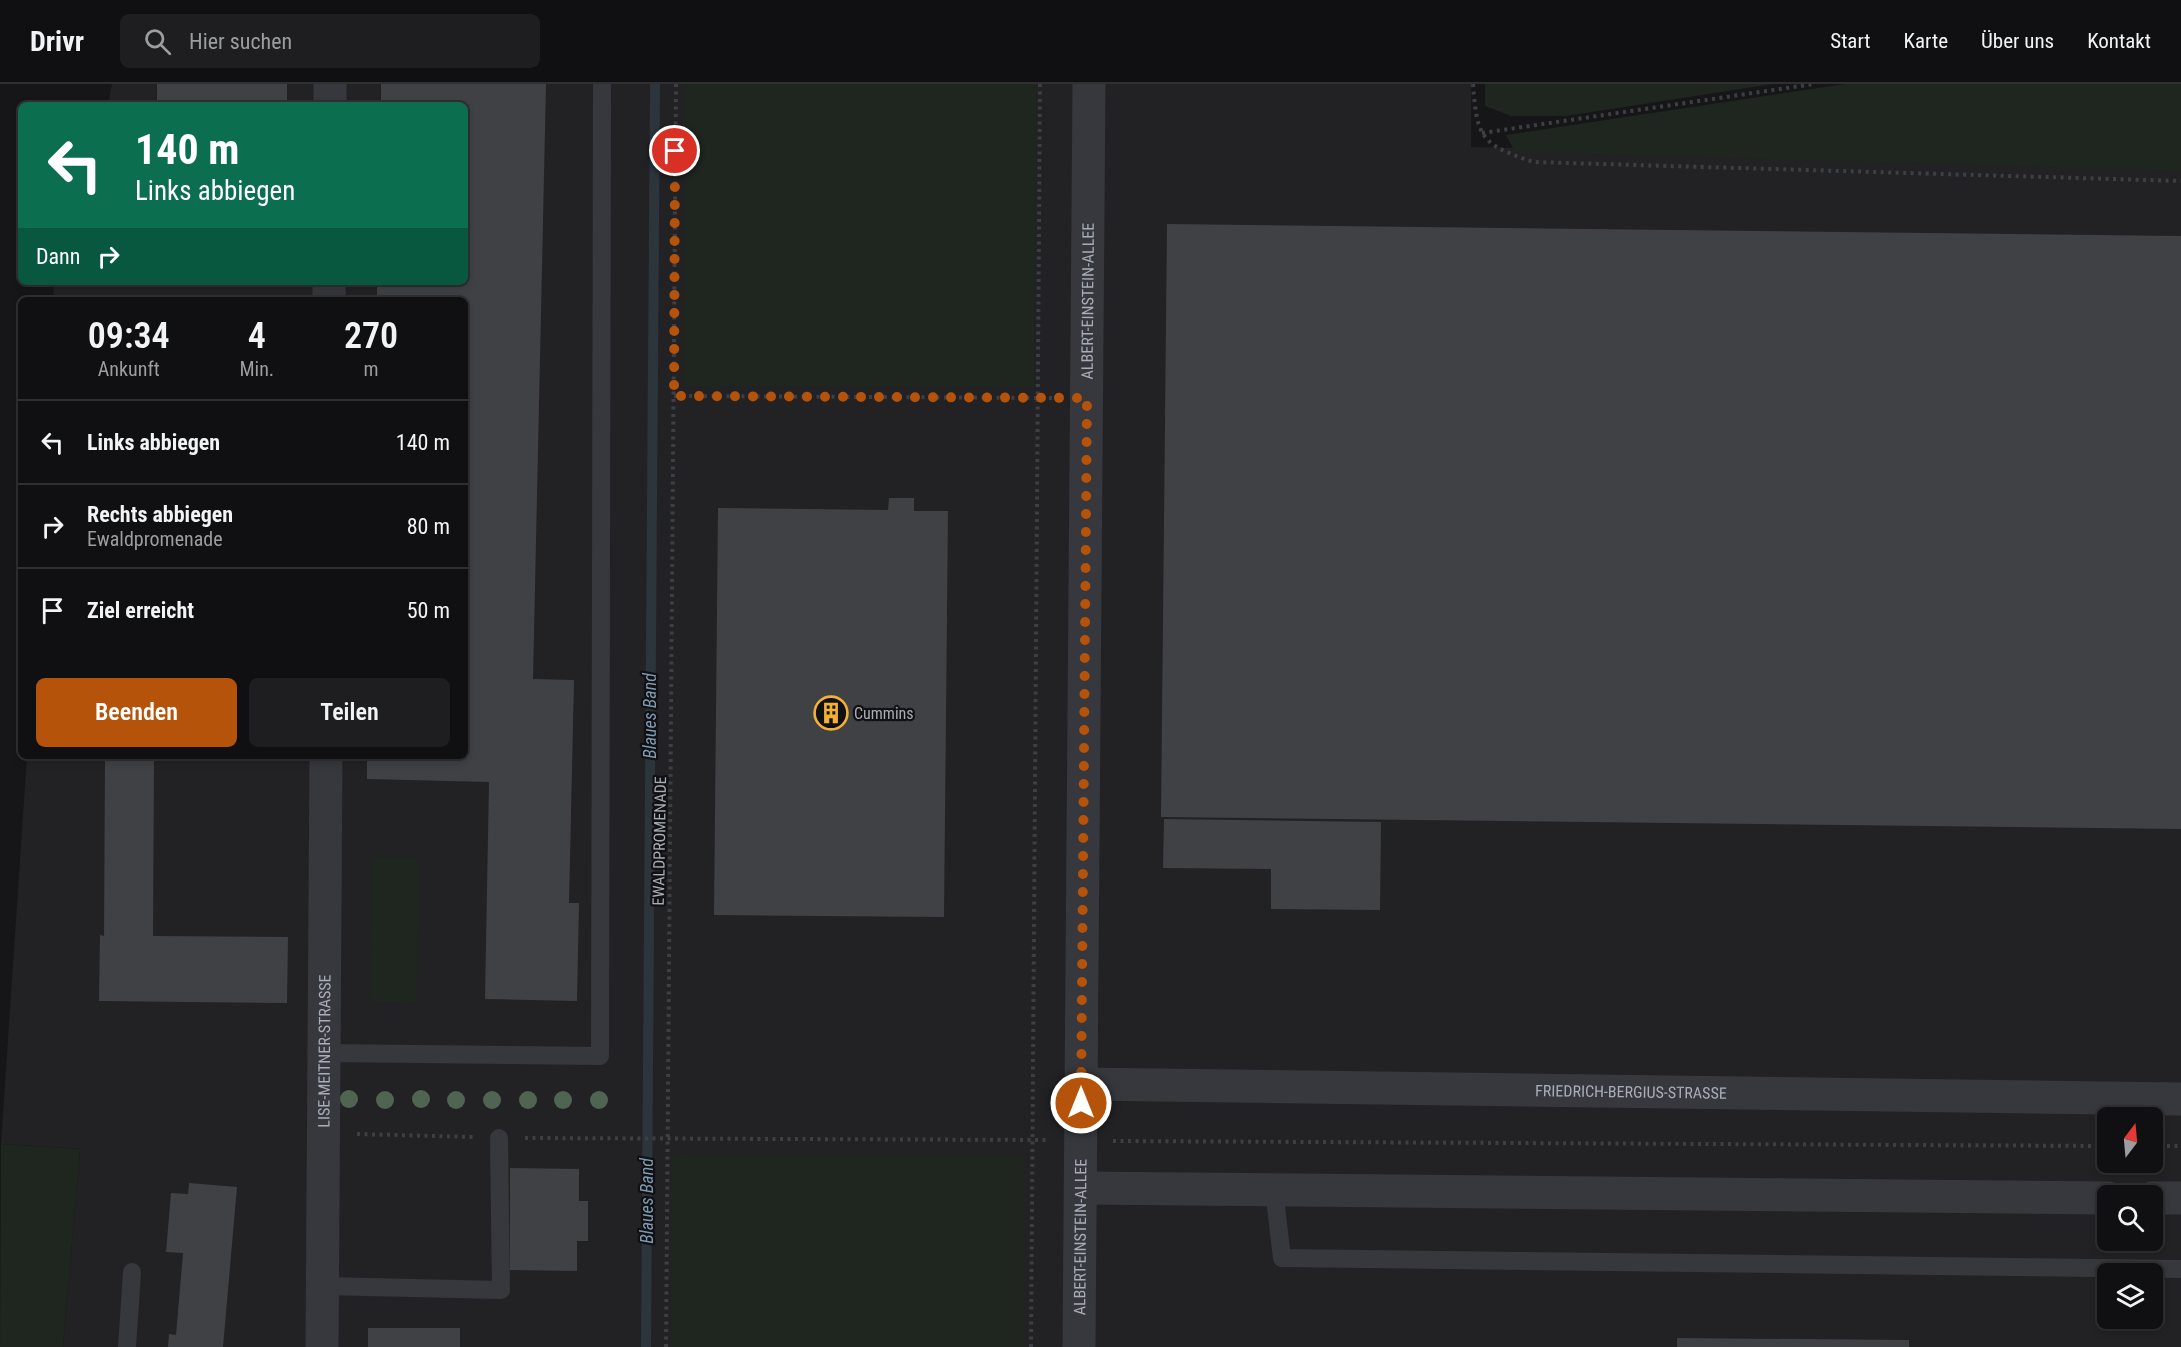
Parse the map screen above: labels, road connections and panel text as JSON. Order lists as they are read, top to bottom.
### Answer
{
  "streets": {
    "street": ["ALBERT-EINSTEIN-ALLEE", "LISE-MEITNER-STRASSE", "FRIEDRICH-BERGIUS-STRASSE"],
    "path": ["EWALDPROMENADE"]
  },
  "crossings": [
    ["ALBERT-EINSTEIN-ALLEE", "FRIEDRICH-BERGIUS-STRASSE"]
  ],
  "water": ["Blaues Band"],
  "places": {
    "building": ["Cummins"]
  },
  "north": "top",
  "page": {
    "header": "Drivr",
    "search": "Hier suchen",
    "nav": [
      "Start",
      "Karte",
      "Über uns",
      "Kontakt"
    ],
    "turn": ["140 m", "Links abbiegen"],
    "then": "Dann",
    "eta": [
      "09:34",
      "Ankunft",
      "4",
      "Min.",
      "270",
      "m"
    ],
    "list": [
      {
        "name": "Links abbiegen",
        "value": "140 m"
      },
      {
        "name": "Rechts abbiegen",
        "note": "Ewaldpromenade",
        "value": "80 m"
      },
      {
        "name": "Ziel erreicht",
        "value": "50 m"
      }
    ],
    "buttons": ["Beenden", "Teilen"]
  }
}
